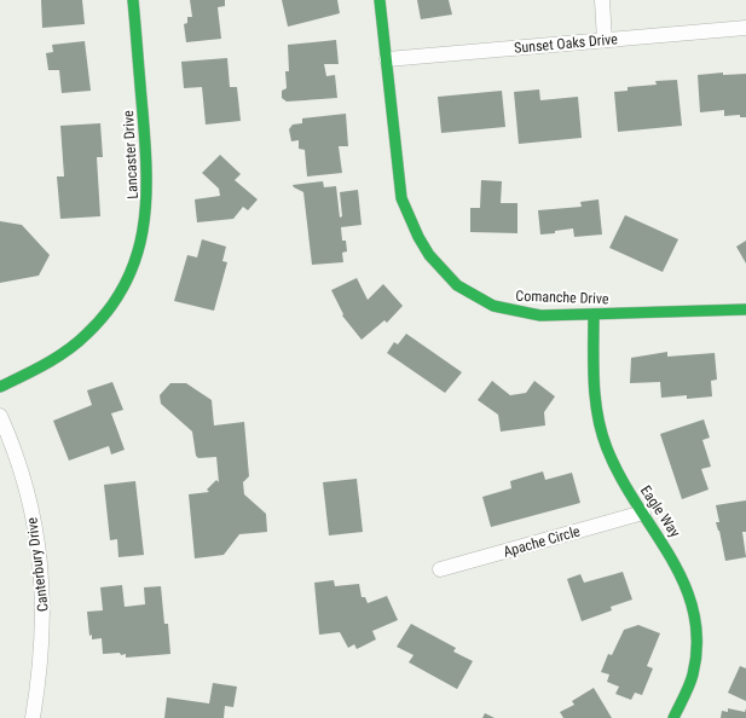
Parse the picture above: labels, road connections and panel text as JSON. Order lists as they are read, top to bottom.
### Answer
{
  "streets": {
    "street": [
      "Sunset Oaks Drive",
      "Lancaster Drive",
      "Comanche Drive",
      "Eagle Way",
      "Apache Circle",
      "Canterbury Drive"
    ]
  },
  "crossings": [
    ["Sunset Oaks Drive", "Comanche Drive"],
    ["Comanche Drive", "Eagle Way"],
    ["Eagle Way", "Apache Circle"]
  ]
}
